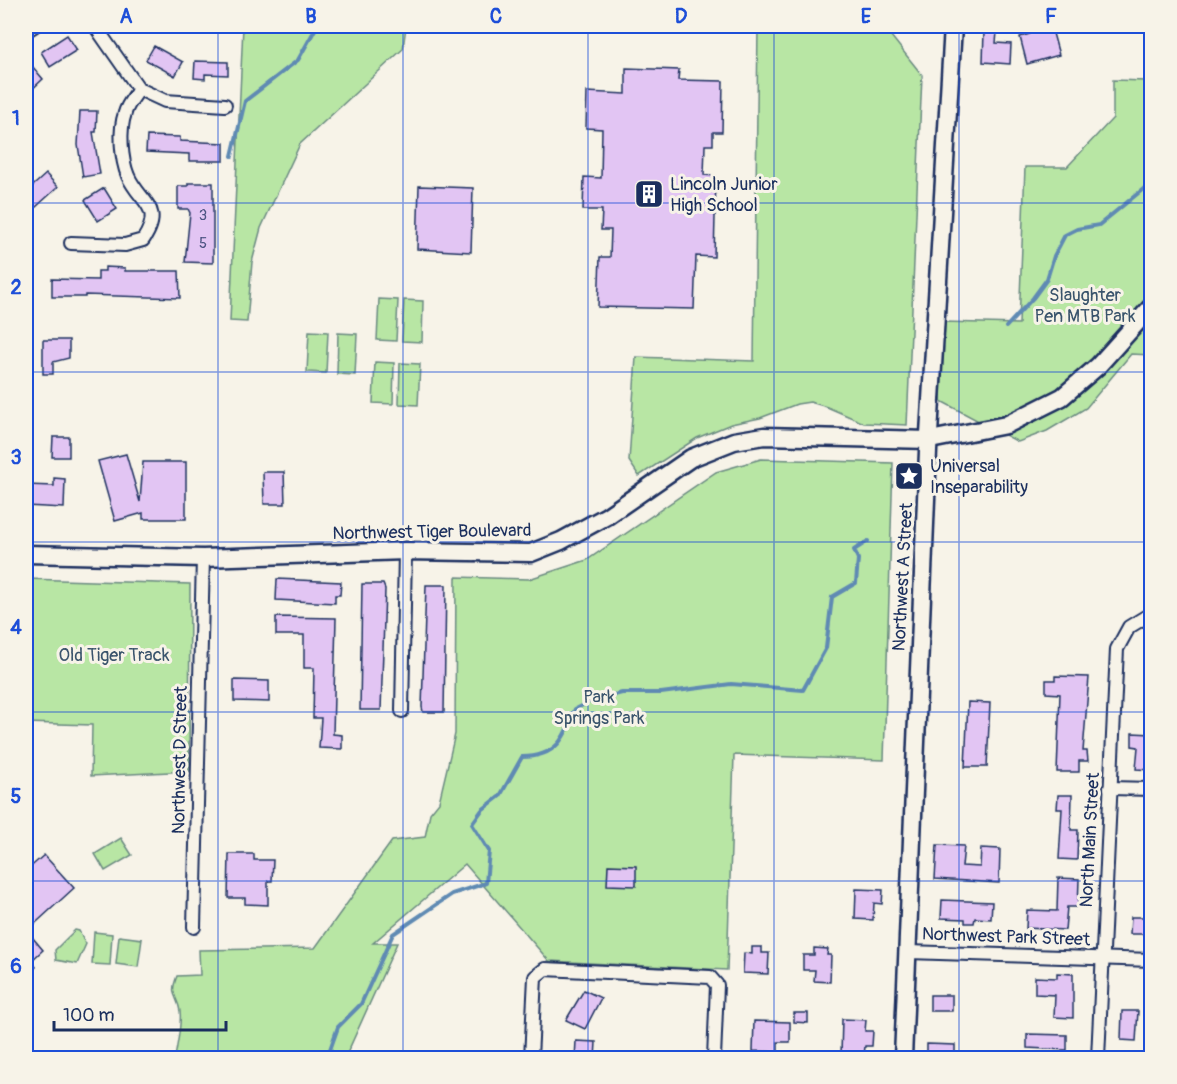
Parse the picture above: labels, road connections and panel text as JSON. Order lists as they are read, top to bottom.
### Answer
{
  "streets": {
    "street": [
      "Northwest Tiger Boulevard",
      "Northwest A Street",
      "Northwest D Street",
      "North Main Street",
      "Northwest Park Street"
    ]
  },
  "crossings": [
    ["Northwest Tiger Boulevard", "Northwest A Street"],
    ["Northwest Tiger Boulevard", "Northwest D Street"],
    ["Northwest A Street", "Northwest Park Street"],
    ["North Main Street", "Northwest Park Street"]
  ],
  "parks": ["Slaughter Pen MTB Park", "Old Tiger Track", "Park Springs Park"],
  "places": {
    "building": ["Lincoln Junior High School"],
    "place": ["Universal Inseparability"]
  },
  "house_numbers": ["3", "5"],
  "scale_bar": "100 m",
  "grid": {
    "columns": [
      "A",
      "B",
      "C",
      "D",
      "E",
      "F"
    ],
    "rows": [
      "1",
      "2",
      "3",
      "4",
      "5",
      "6"
    ]
  }
}
